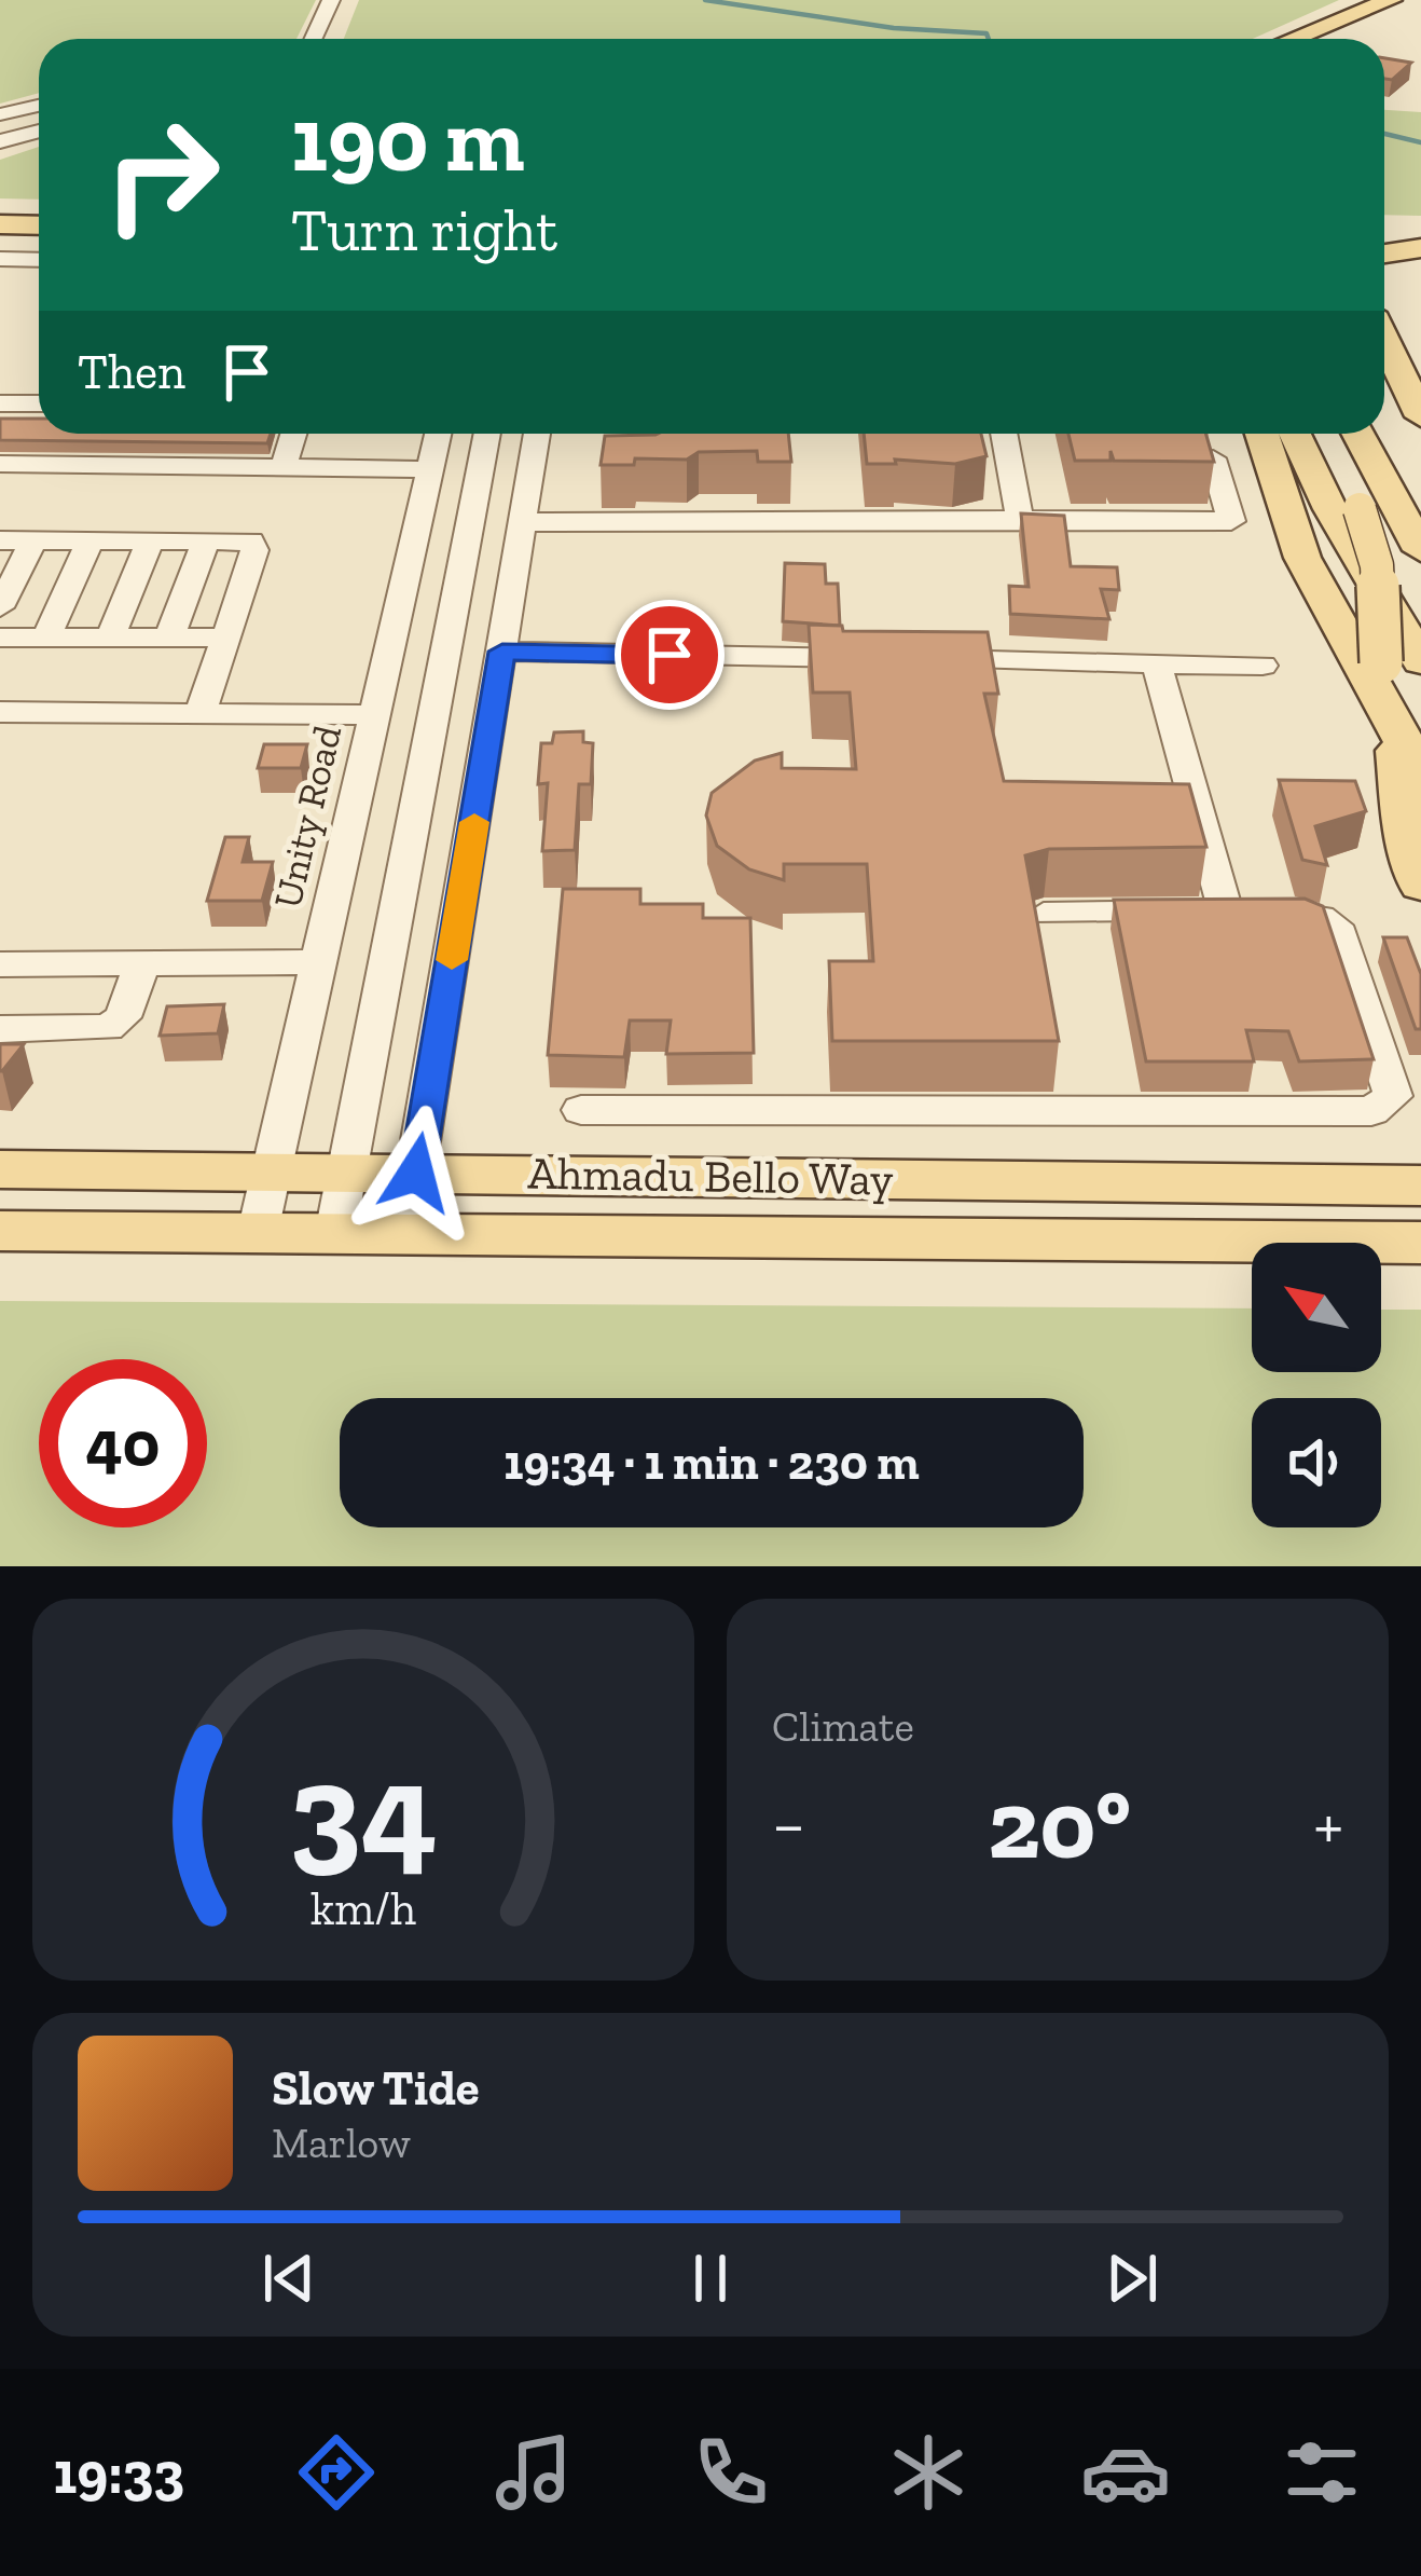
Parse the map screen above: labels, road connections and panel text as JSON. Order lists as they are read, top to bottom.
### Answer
{
  "streets": {
    "main road": ["Ahmadu Bello Way"],
    "street": ["Unity Road"]
  },
  "crossings": [
    ["Unity Road", "Ahmadu Bello Way"]
  ],
  "north": "top left",
  "page": {
    "turn": ["190 m", "Turn right"],
    "then": "Then",
    "limit": "40",
    "trip": "19:34 · 1 min · 230 m",
    "tile": "Climate",
    "heat": ["−", "20°", "+"],
    "song": ["Slow Tide", "Marlow"],
    "tabs": "19:33",
    "gauge": ["34", "km/h"]
  }
}
